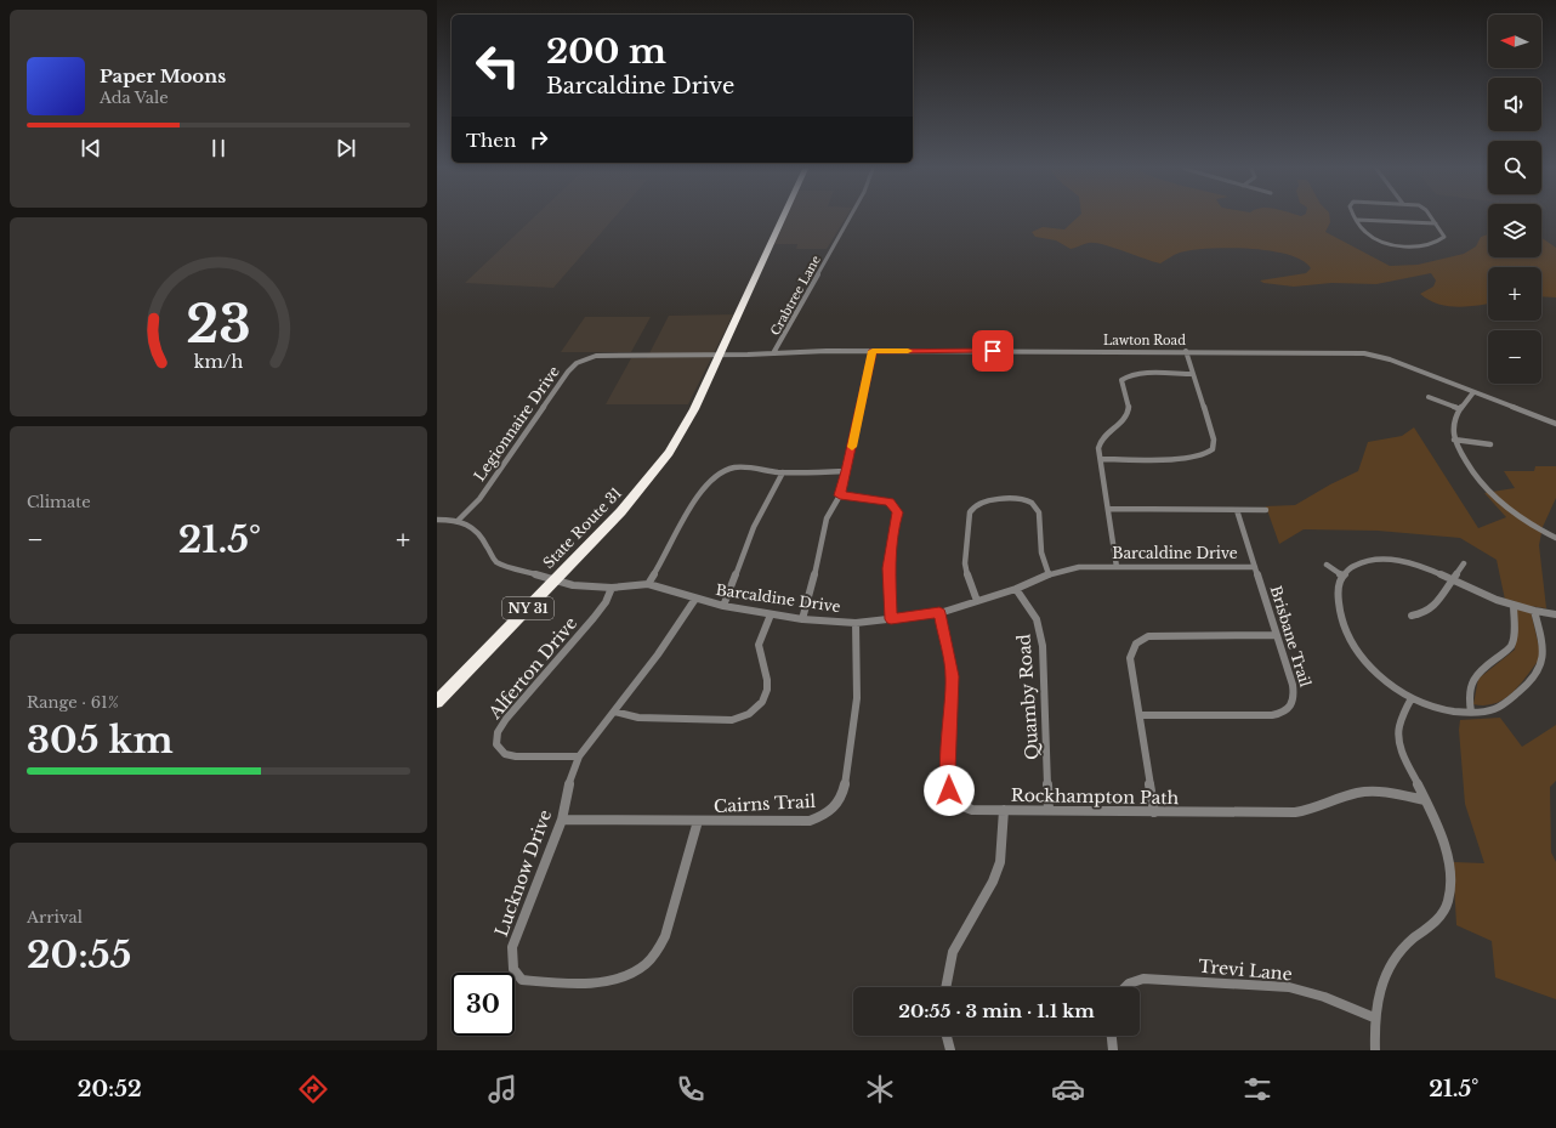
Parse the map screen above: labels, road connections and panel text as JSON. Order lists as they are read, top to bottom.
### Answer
{
  "streets": {
    "highway": ["State Route 31", "NY 31"],
    "street": [
      "Crabtree Lane",
      "Lawton Road",
      "Legionnaire Drive",
      "Barcaldine Drive",
      "Brisbane Trail",
      "Alferton Drive",
      "Quamby Road",
      "Rockhampton Path",
      "Cairns Trail",
      "Lucknow Drive",
      "Trevi Lane"
    ]
  },
  "crossings": [
    ["Crabtree Lane", "Lawton Road"],
    ["Lawton Road", "Legionnaire Drive"],
    ["Lawton Road", "State Route 31"],
    ["Lawton Road", "NY 31"],
    ["Legionnaire Drive", "State Route 31"],
    ["Legionnaire Drive", "Barcaldine Drive"],
    ["Legionnaire Drive", "NY 31"],
    ["State Route 31", "Barcaldine Drive"],
    ["State Route 31", "NY 31"],
    ["Barcaldine Drive", "Brisbane Trail"],
    ["Barcaldine Drive", "Alferton Drive"],
    ["Barcaldine Drive", "Quamby Road"],
    ["Barcaldine Drive", "Rockhampton Path"],
    ["Barcaldine Drive", "Cairns Trail"],
    ["Barcaldine Drive", "Lucknow Drive"],
    ["Alferton Drive", "Lucknow Drive"],
    ["Quamby Road", "Rockhampton Path"],
    ["Cairns Trail", "Lucknow Drive"]
  ],
  "north": "left",
  "page": {
    "map_buttons": ["+", "−"],
    "turn": ["200 m", "Barcaldine Drive"],
    "song": ["Paper Moons", "Ada Vale"],
    "then": "Then",
    "tile": [
      "Climate",
      ["Range · 61%", "305 km"],
      ["Arrival", "20:55"]
    ],
    "heat": ["−", "21.5°", "+"],
    "limit": "30",
    "trip": "20:55 · 3 min · 1.1 km",
    "tabs": ["20:52", "21.5°"],
    "gauge": ["23", "km/h"]
  }
}
